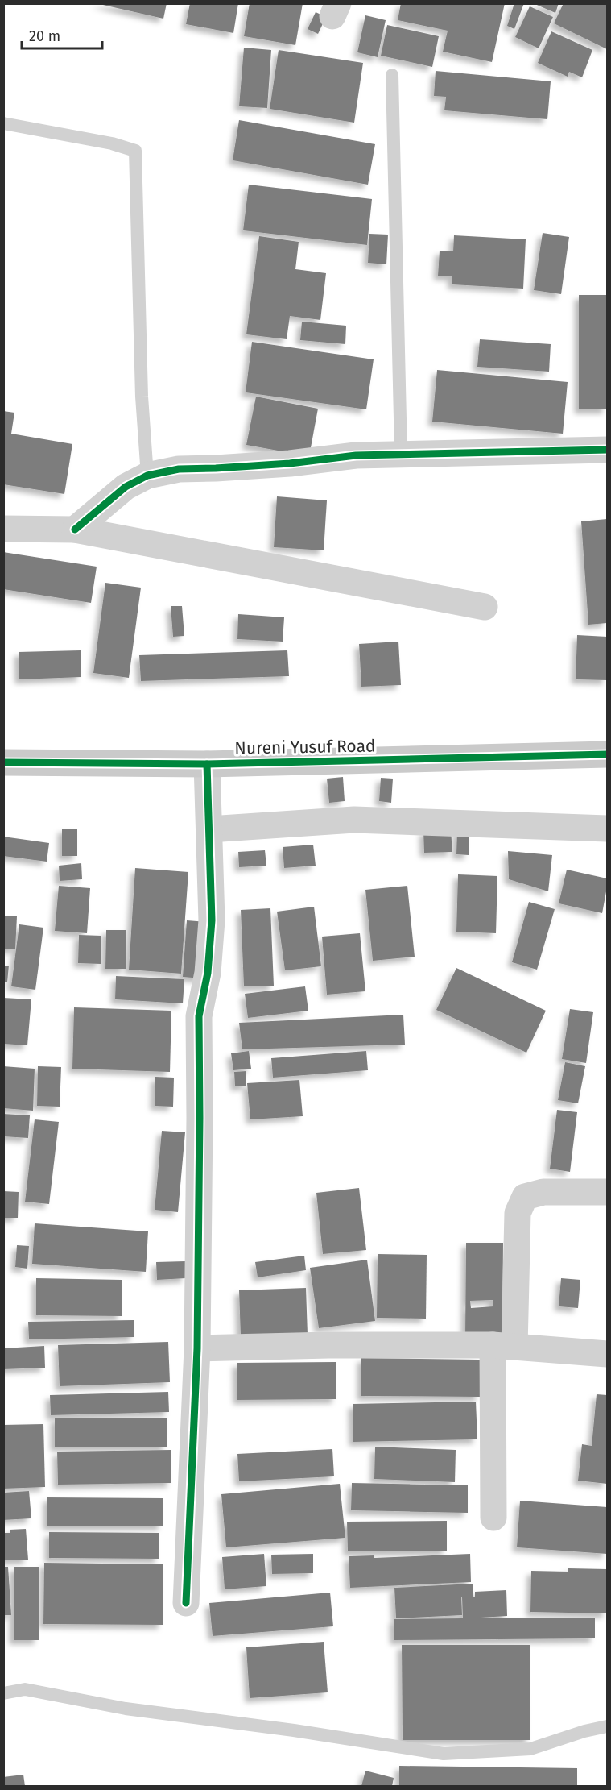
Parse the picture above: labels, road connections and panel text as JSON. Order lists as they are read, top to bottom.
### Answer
{
  "streets": {
    "street": ["Nureni Yusuf Road"]
  },
  "scale_bar": "20 m"
}
